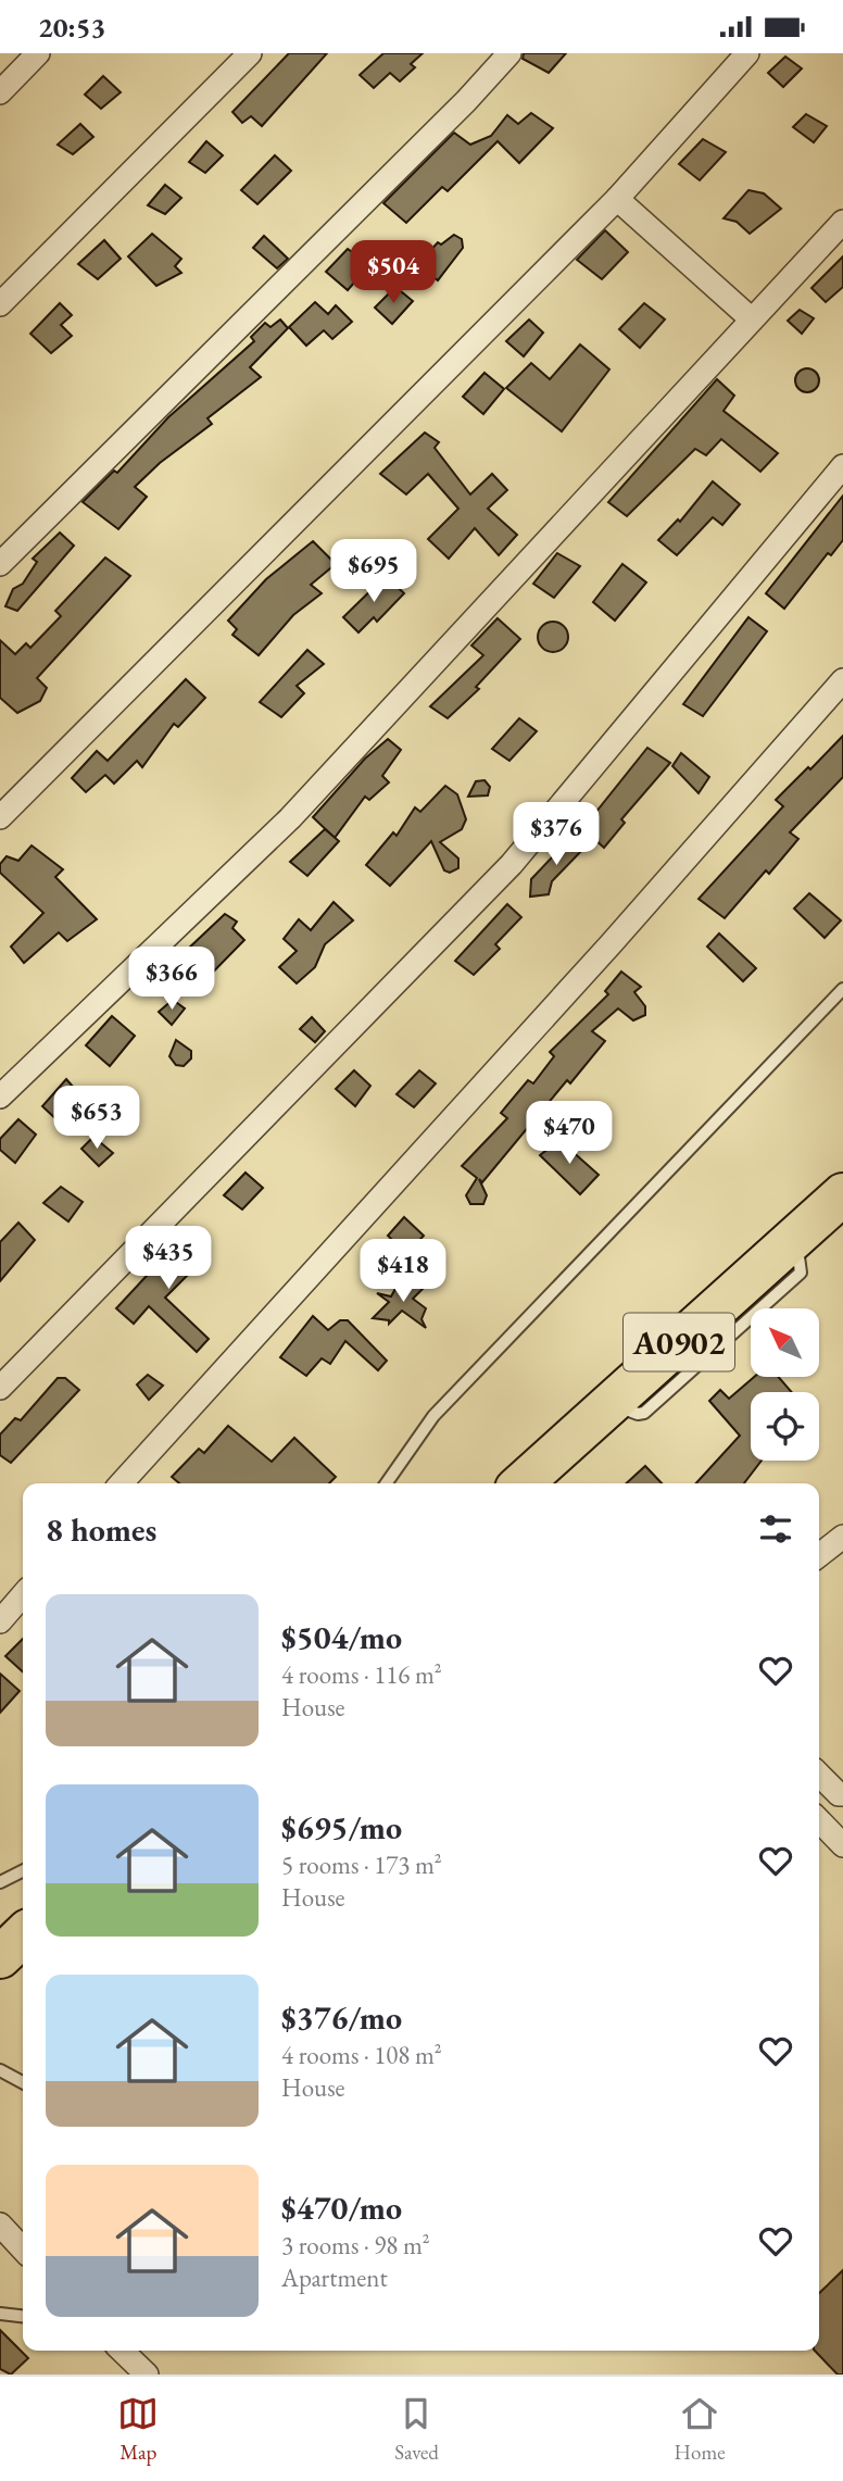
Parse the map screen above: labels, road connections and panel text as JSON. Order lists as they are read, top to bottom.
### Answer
{
  "streets": {
    "highway": ["A0902"]
  },
  "north": "top left",
  "page": {
    "status": "20:53",
    "price": [
      "$504",
      "$695",
      "$376",
      "$366",
      "$653",
      "$470",
      "$435",
      "$418"
    ],
    "heading": "8 homes",
    "list": [
      {
        "name": "$504/mo",
        "note": "4 rooms · 116 m² · House"
      },
      {
        "name": "$695/mo",
        "note": "5 rooms · 173 m² · House"
      },
      {
        "name": "$376/mo",
        "note": "4 rooms · 108 m² · House"
      },
      {
        "name": "$470/mo",
        "note": "3 rooms · 98 m² · Apartment"
      }
    ],
    "tabs": ["Map", "Saved", "Home"]
  }
}
